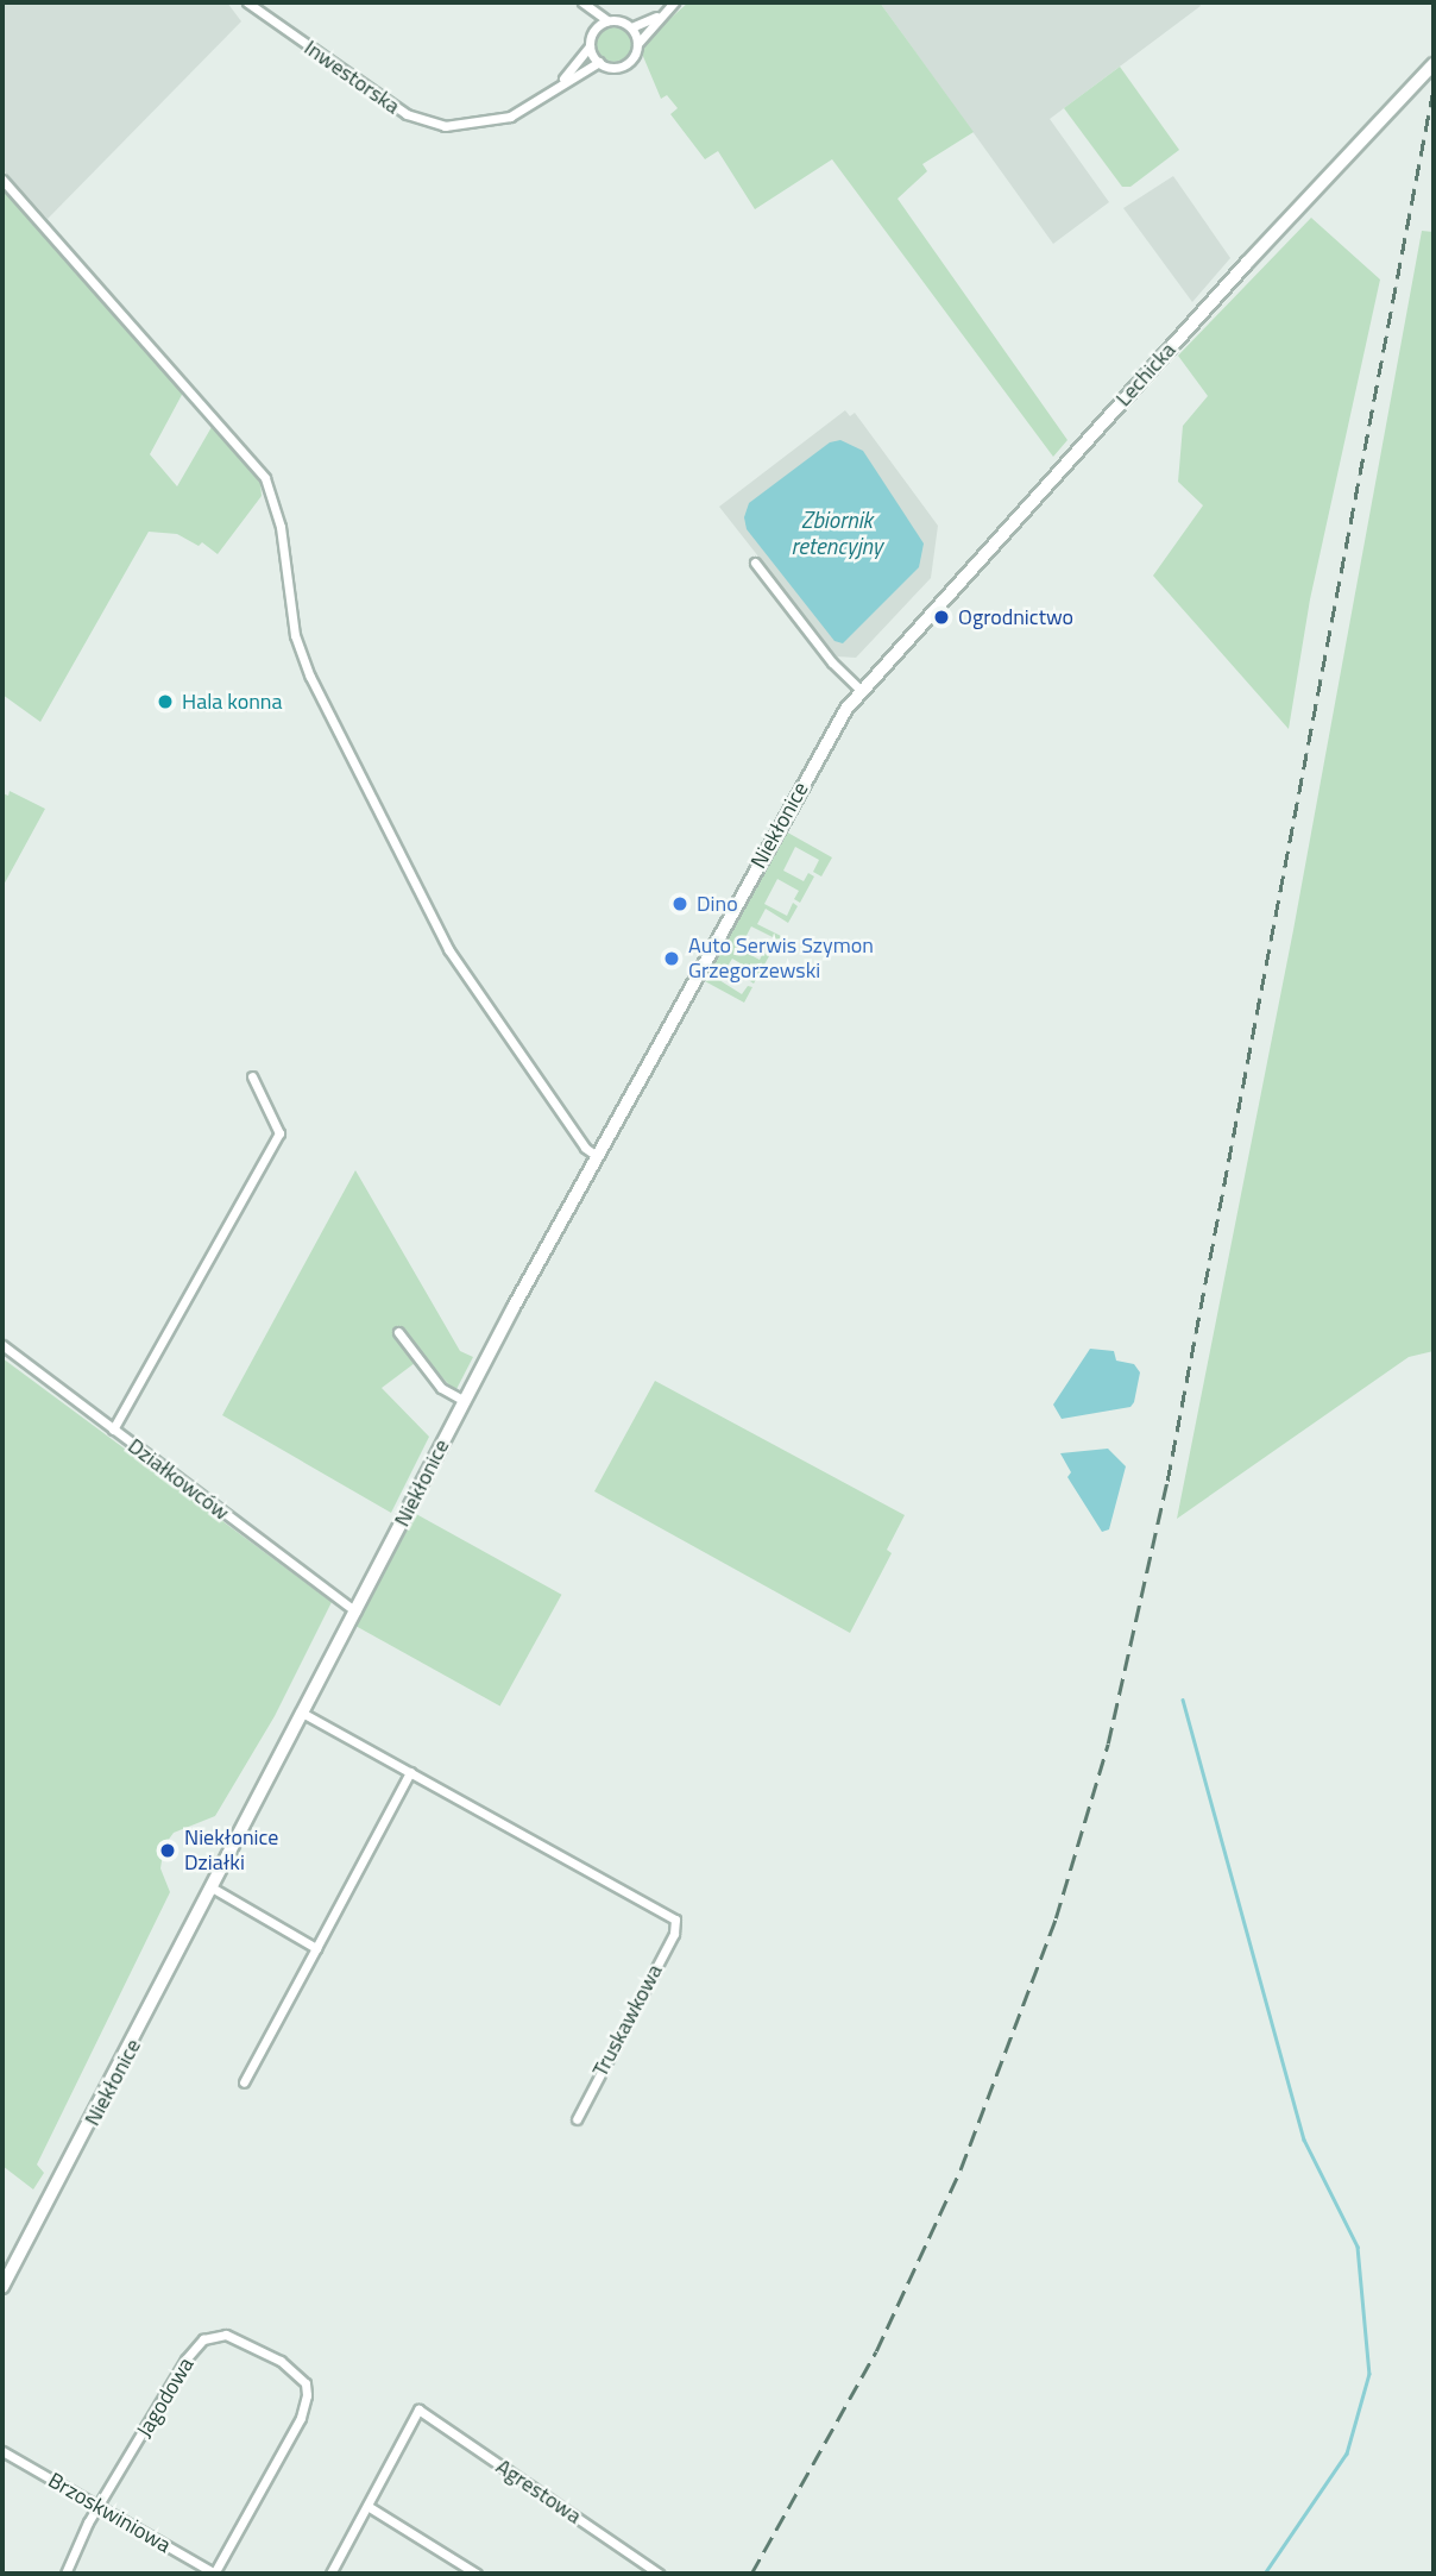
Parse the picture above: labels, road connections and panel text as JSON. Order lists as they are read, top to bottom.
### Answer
{
  "streets": {
    "street": [
      "Inwestorska",
      "Lechicka",
      "Niekłonice",
      "Działkowców",
      "Truskawkowa",
      "Jagodowa",
      "Agrestowa",
      "Brzoskwiniowa"
    ]
  },
  "crossings": [
    ["Lechicka", "Niekłonice"],
    ["Niekłonice", "Działkowców"],
    ["Jagodowa", "Brzoskwiniowa"]
  ],
  "water": ["Zbiornik retencyjny"],
  "places": [
    "Ogrodnictwo",
    "Hala konna",
    "Dino",
    "Auto Serwis Szymon Grzegorzewski",
    "Niekłonice Działki"
  ]
}
